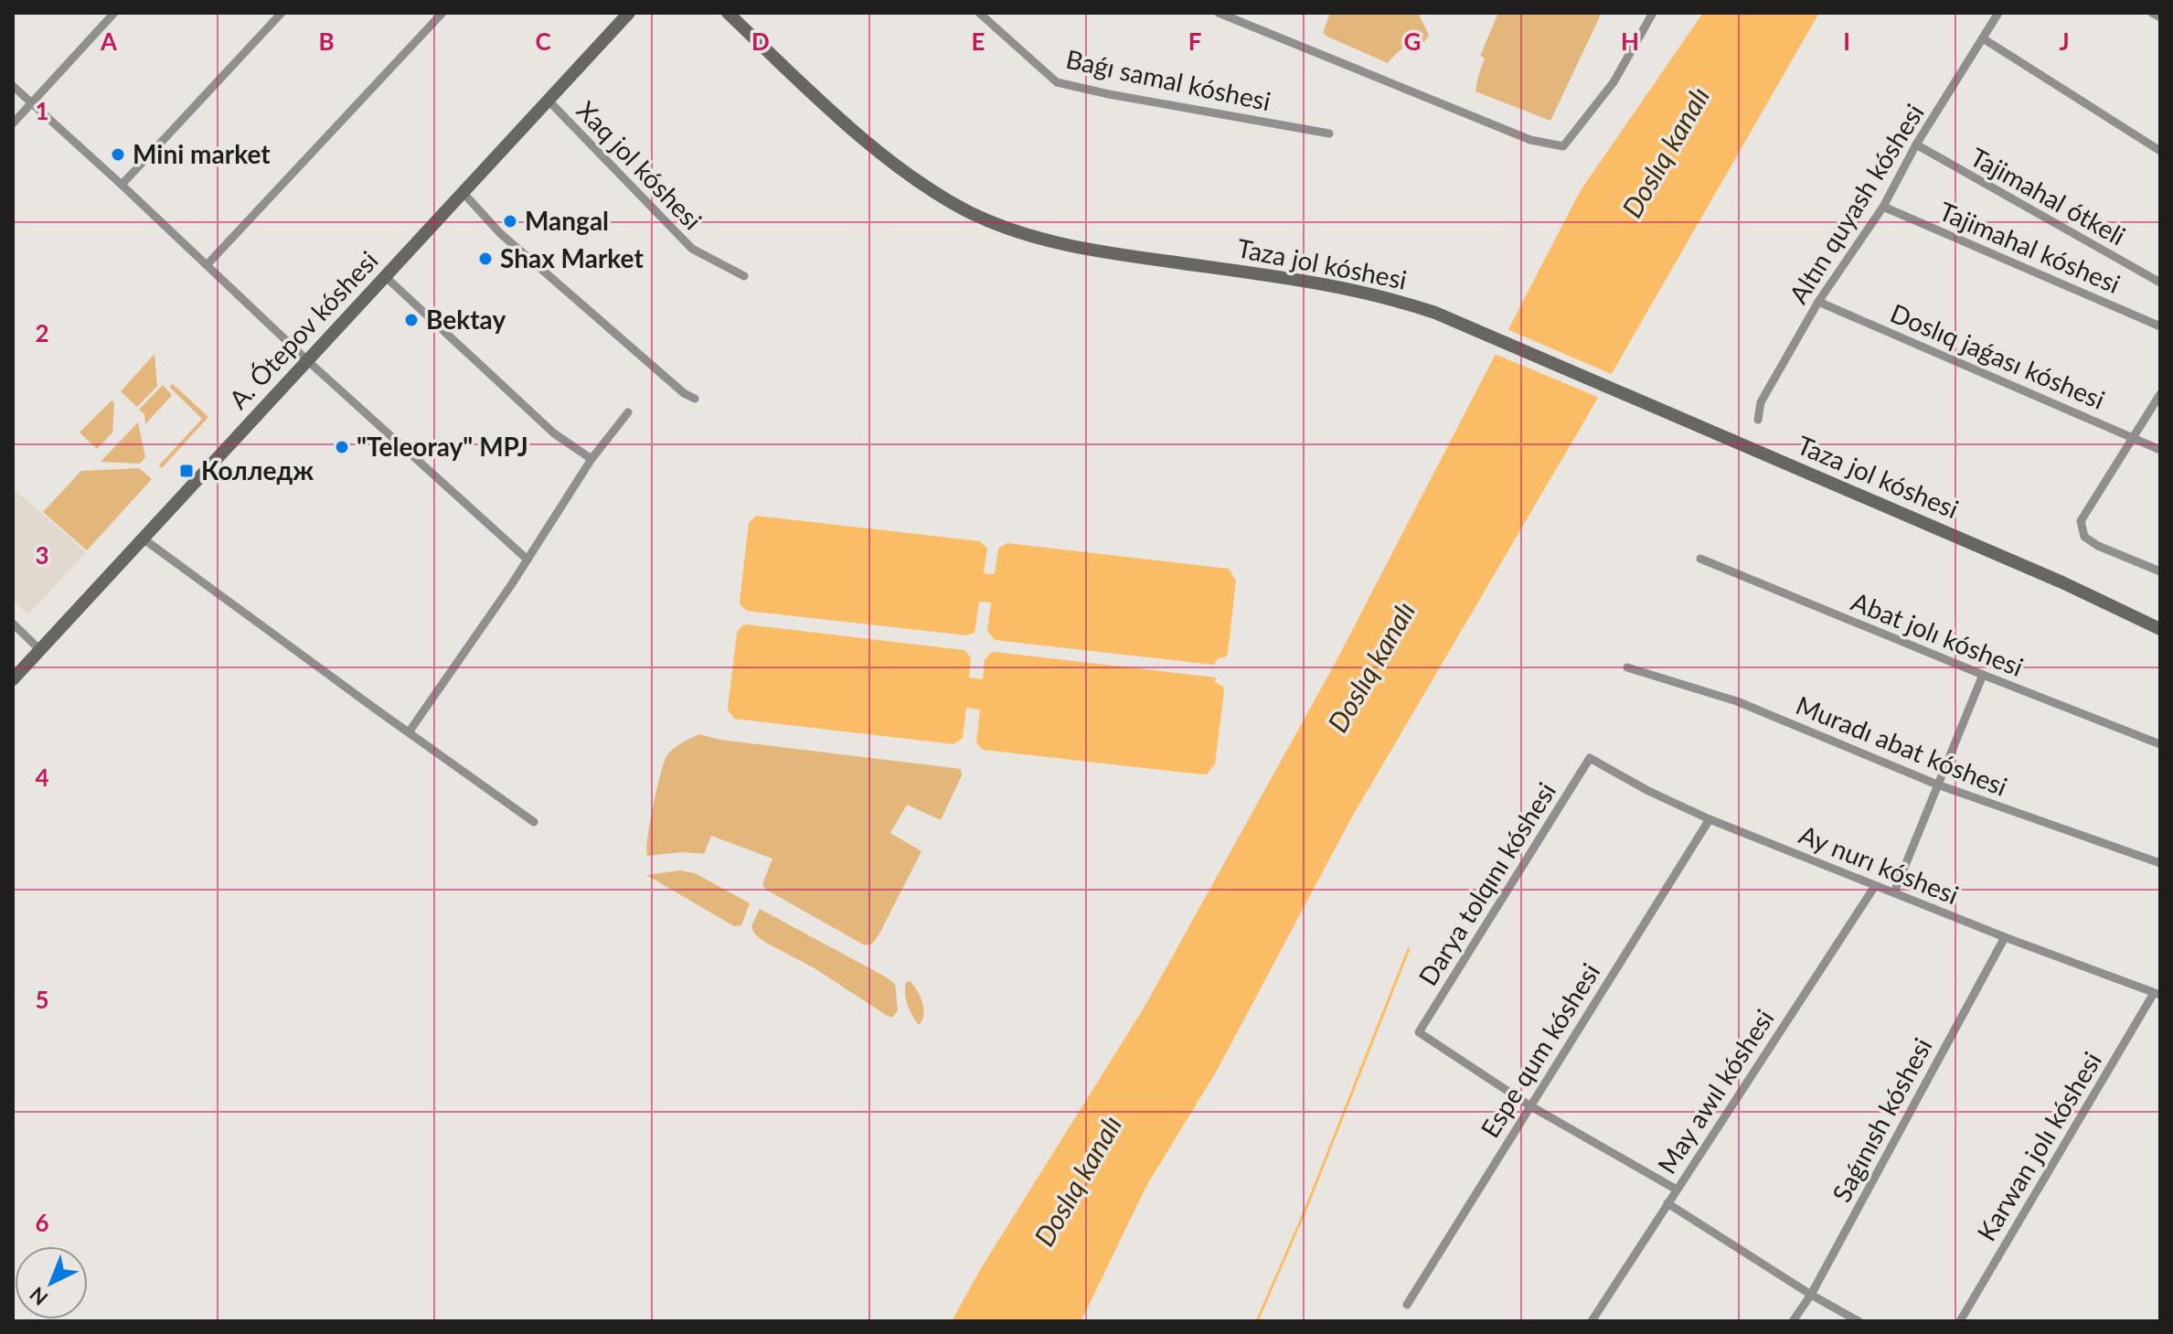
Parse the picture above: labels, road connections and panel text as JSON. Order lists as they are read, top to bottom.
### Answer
{
  "streets": {
    "main road": ["Taza jol kóshesi", "A. Ótepov kóshesi"],
    "street": [
      "Baǵı samal kóshesi",
      "Xaq jol kóshesi",
      "Tajimahal ótkeli",
      "Altın quyash kóshesi",
      "Tajimahal kóshesi",
      "Doslıq jaǵası kóshesi",
      "Abat jolı kóshesi",
      "Muradı abat kóshesi",
      "Ay nurı kóshesi",
      "Darya tolqını kóshesi",
      "Espe qum kóshesi",
      "May awıl kóshesi",
      "Saǵınısh kóshesi",
      "Karwan jolı kóshesi"
    ]
  },
  "crossings": [
    ["Xaq jol kóshesi", "A. Ótepov kóshesi"],
    ["Tajimahal ótkeli", "Altın quyash kóshesi"],
    ["Altın quyash kóshesi", "Tajimahal kóshesi"],
    ["Altın quyash kóshesi", "Doslıq jaǵası kóshesi"],
    ["Ay nurı kóshesi", "Darya tolqını kóshesi"],
    ["Ay nurı kóshesi", "Espe qum kóshesi"],
    ["Ay nurı kóshesi", "May awıl kóshesi"],
    ["Ay nurı kóshesi", "Saǵınısh kóshesi"],
    ["Ay nurı kóshesi", "Karwan jolı kóshesi"],
    ["Darya tolqını kóshesi", "Espe qum kóshesi"]
  ],
  "water": ["Doslıq kanalı"],
  "places": {
    "other": [
      "Mini market",
      "Mangal",
      "Shax Market",
      "Bektay",
      "\"Teleoray\" MPJ"
    ],
    "transit": ["Колледж"]
  },
  "north": "bottom left",
  "grid": {
    "columns": [
      "A",
      "B",
      "C",
      "D",
      "E",
      "F",
      "G",
      "H",
      "I",
      "J"
    ],
    "rows": [
      "1",
      "2",
      "3",
      "4",
      "5",
      "6"
    ]
  }
}
